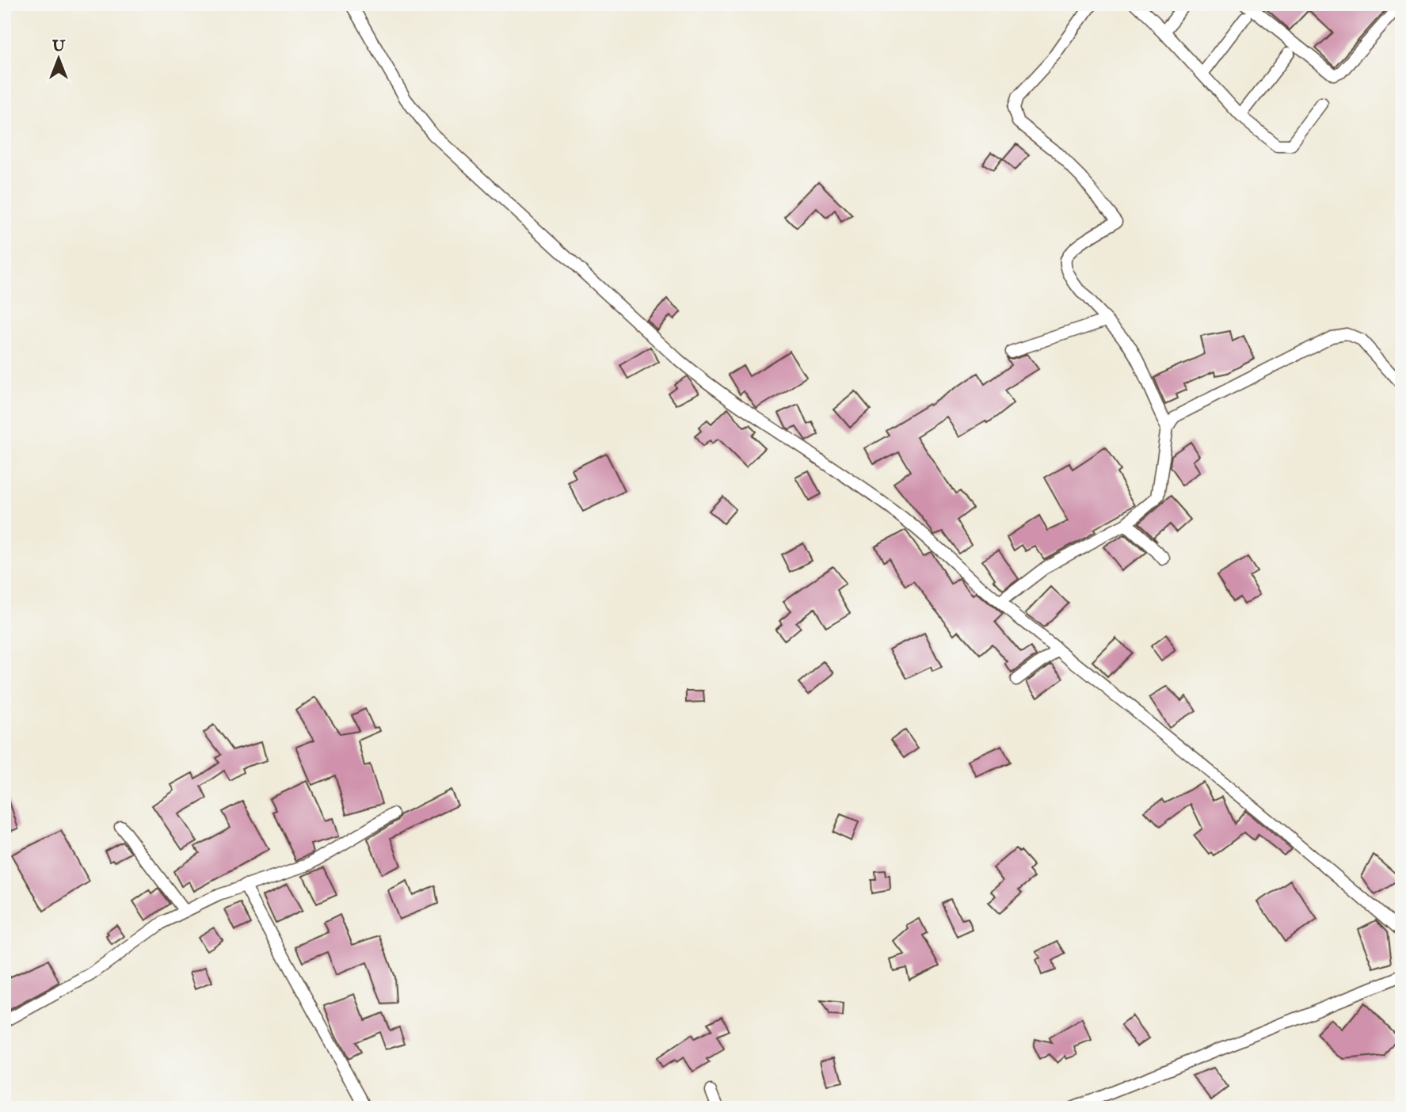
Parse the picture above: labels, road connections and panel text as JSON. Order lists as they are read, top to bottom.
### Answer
{
  "north": "top"
}
